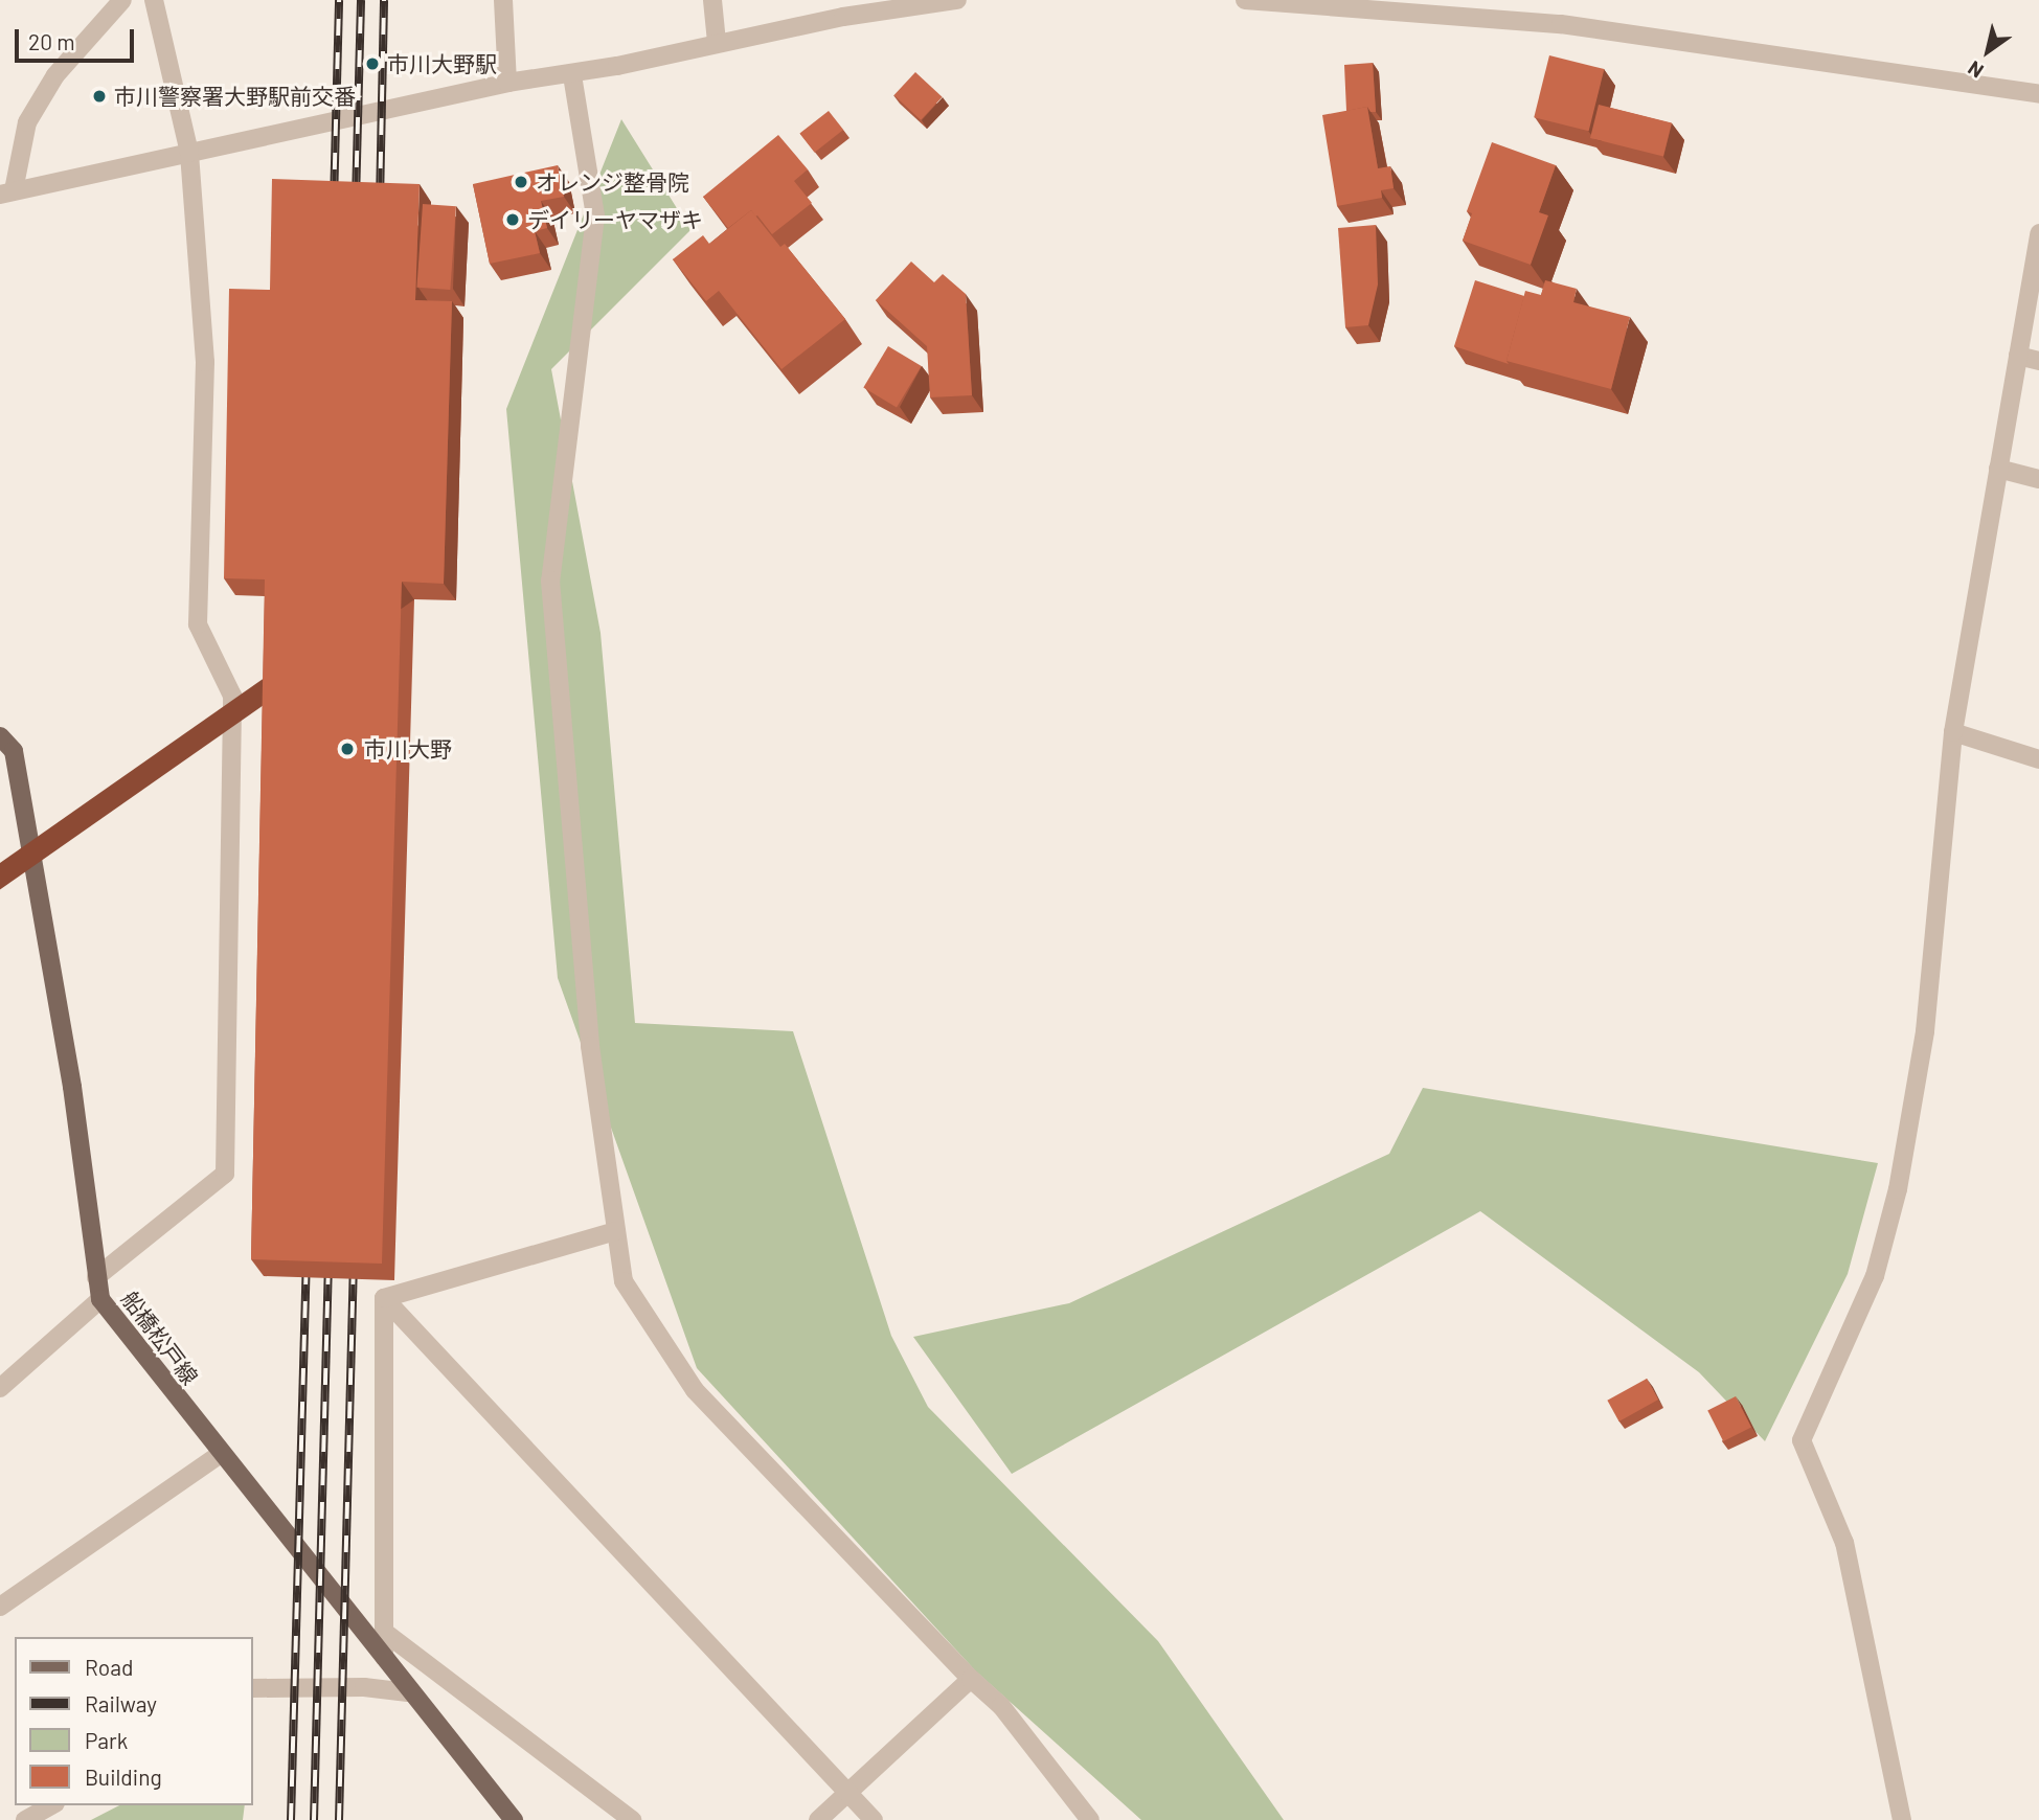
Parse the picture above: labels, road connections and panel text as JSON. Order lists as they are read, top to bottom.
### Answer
{
  "streets": {
    "main road": ["船橋松戸線"]
  },
  "places": [
    "市川大野駅",
    "市川警察署大野駅前交番",
    "オレンジ整骨院",
    "デイリーヤマザキ",
    "市川大野"
  ],
  "legend": [
    "Road",
    "Railway",
    "Park",
    "Building"
  ],
  "scale_bar": "20 m",
  "north": "bottom left"
}
